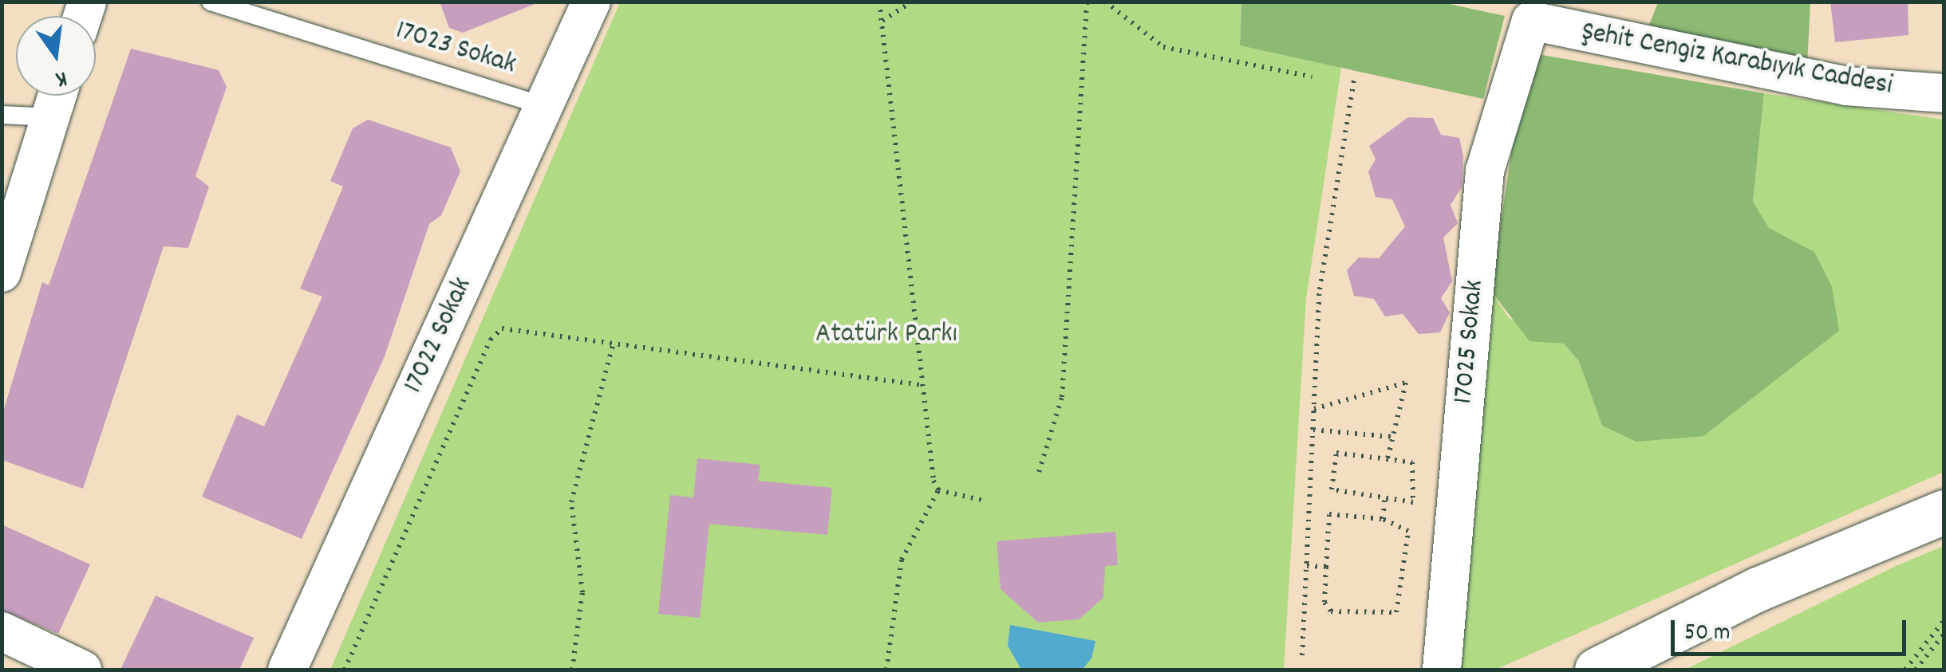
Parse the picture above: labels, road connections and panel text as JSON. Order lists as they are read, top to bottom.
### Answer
{
  "streets": {
    "street": ["Şehit Cengiz Karabıyık Caddesi", "17022 Sokak", "17025 Sokak"],
    "lane": ["17023 Sokak"]
  },
  "crossings": [
    ["17023 Sokak", "17022 Sokak"],
    ["Şehit Cengiz Karabıyık Caddesi", "17025 Sokak"]
  ],
  "parks": ["Atatürk Parkı"],
  "scale_bar": "50 m",
  "north": "bottom"
}
